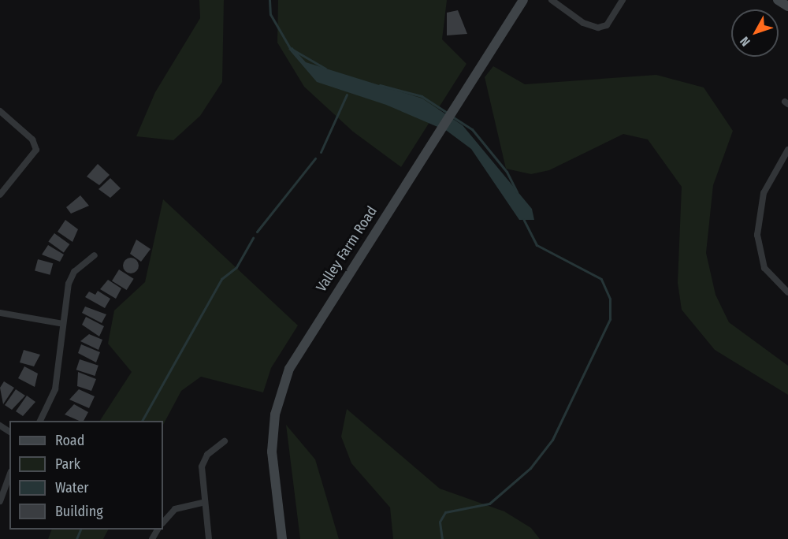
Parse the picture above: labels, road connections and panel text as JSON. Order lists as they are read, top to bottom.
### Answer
{
  "streets": {
    "street": ["Valley Farm Road"]
  },
  "legend": [
    "Road",
    "Park",
    "Water",
    "Building"
  ],
  "north": "bottom left"
}
